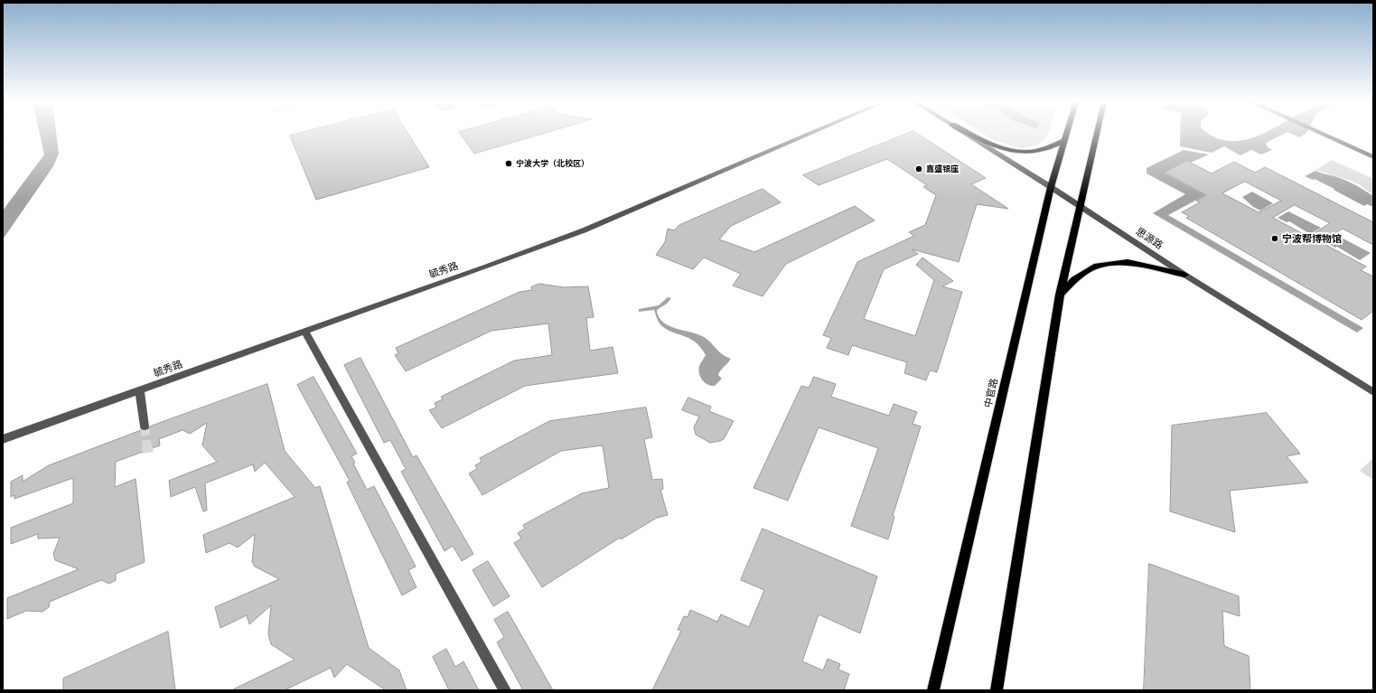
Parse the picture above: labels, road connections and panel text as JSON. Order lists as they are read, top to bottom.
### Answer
{
  "streets": {
    "main road": ["中官路"],
    "street": ["思源路", "毓秀路"]
  },
  "crossings": [
    ["思源路", "中官路"]
  ],
  "places": ["宁波大学（北校区）", "嘉盛银座", "宁波帮博物馆"]
}
